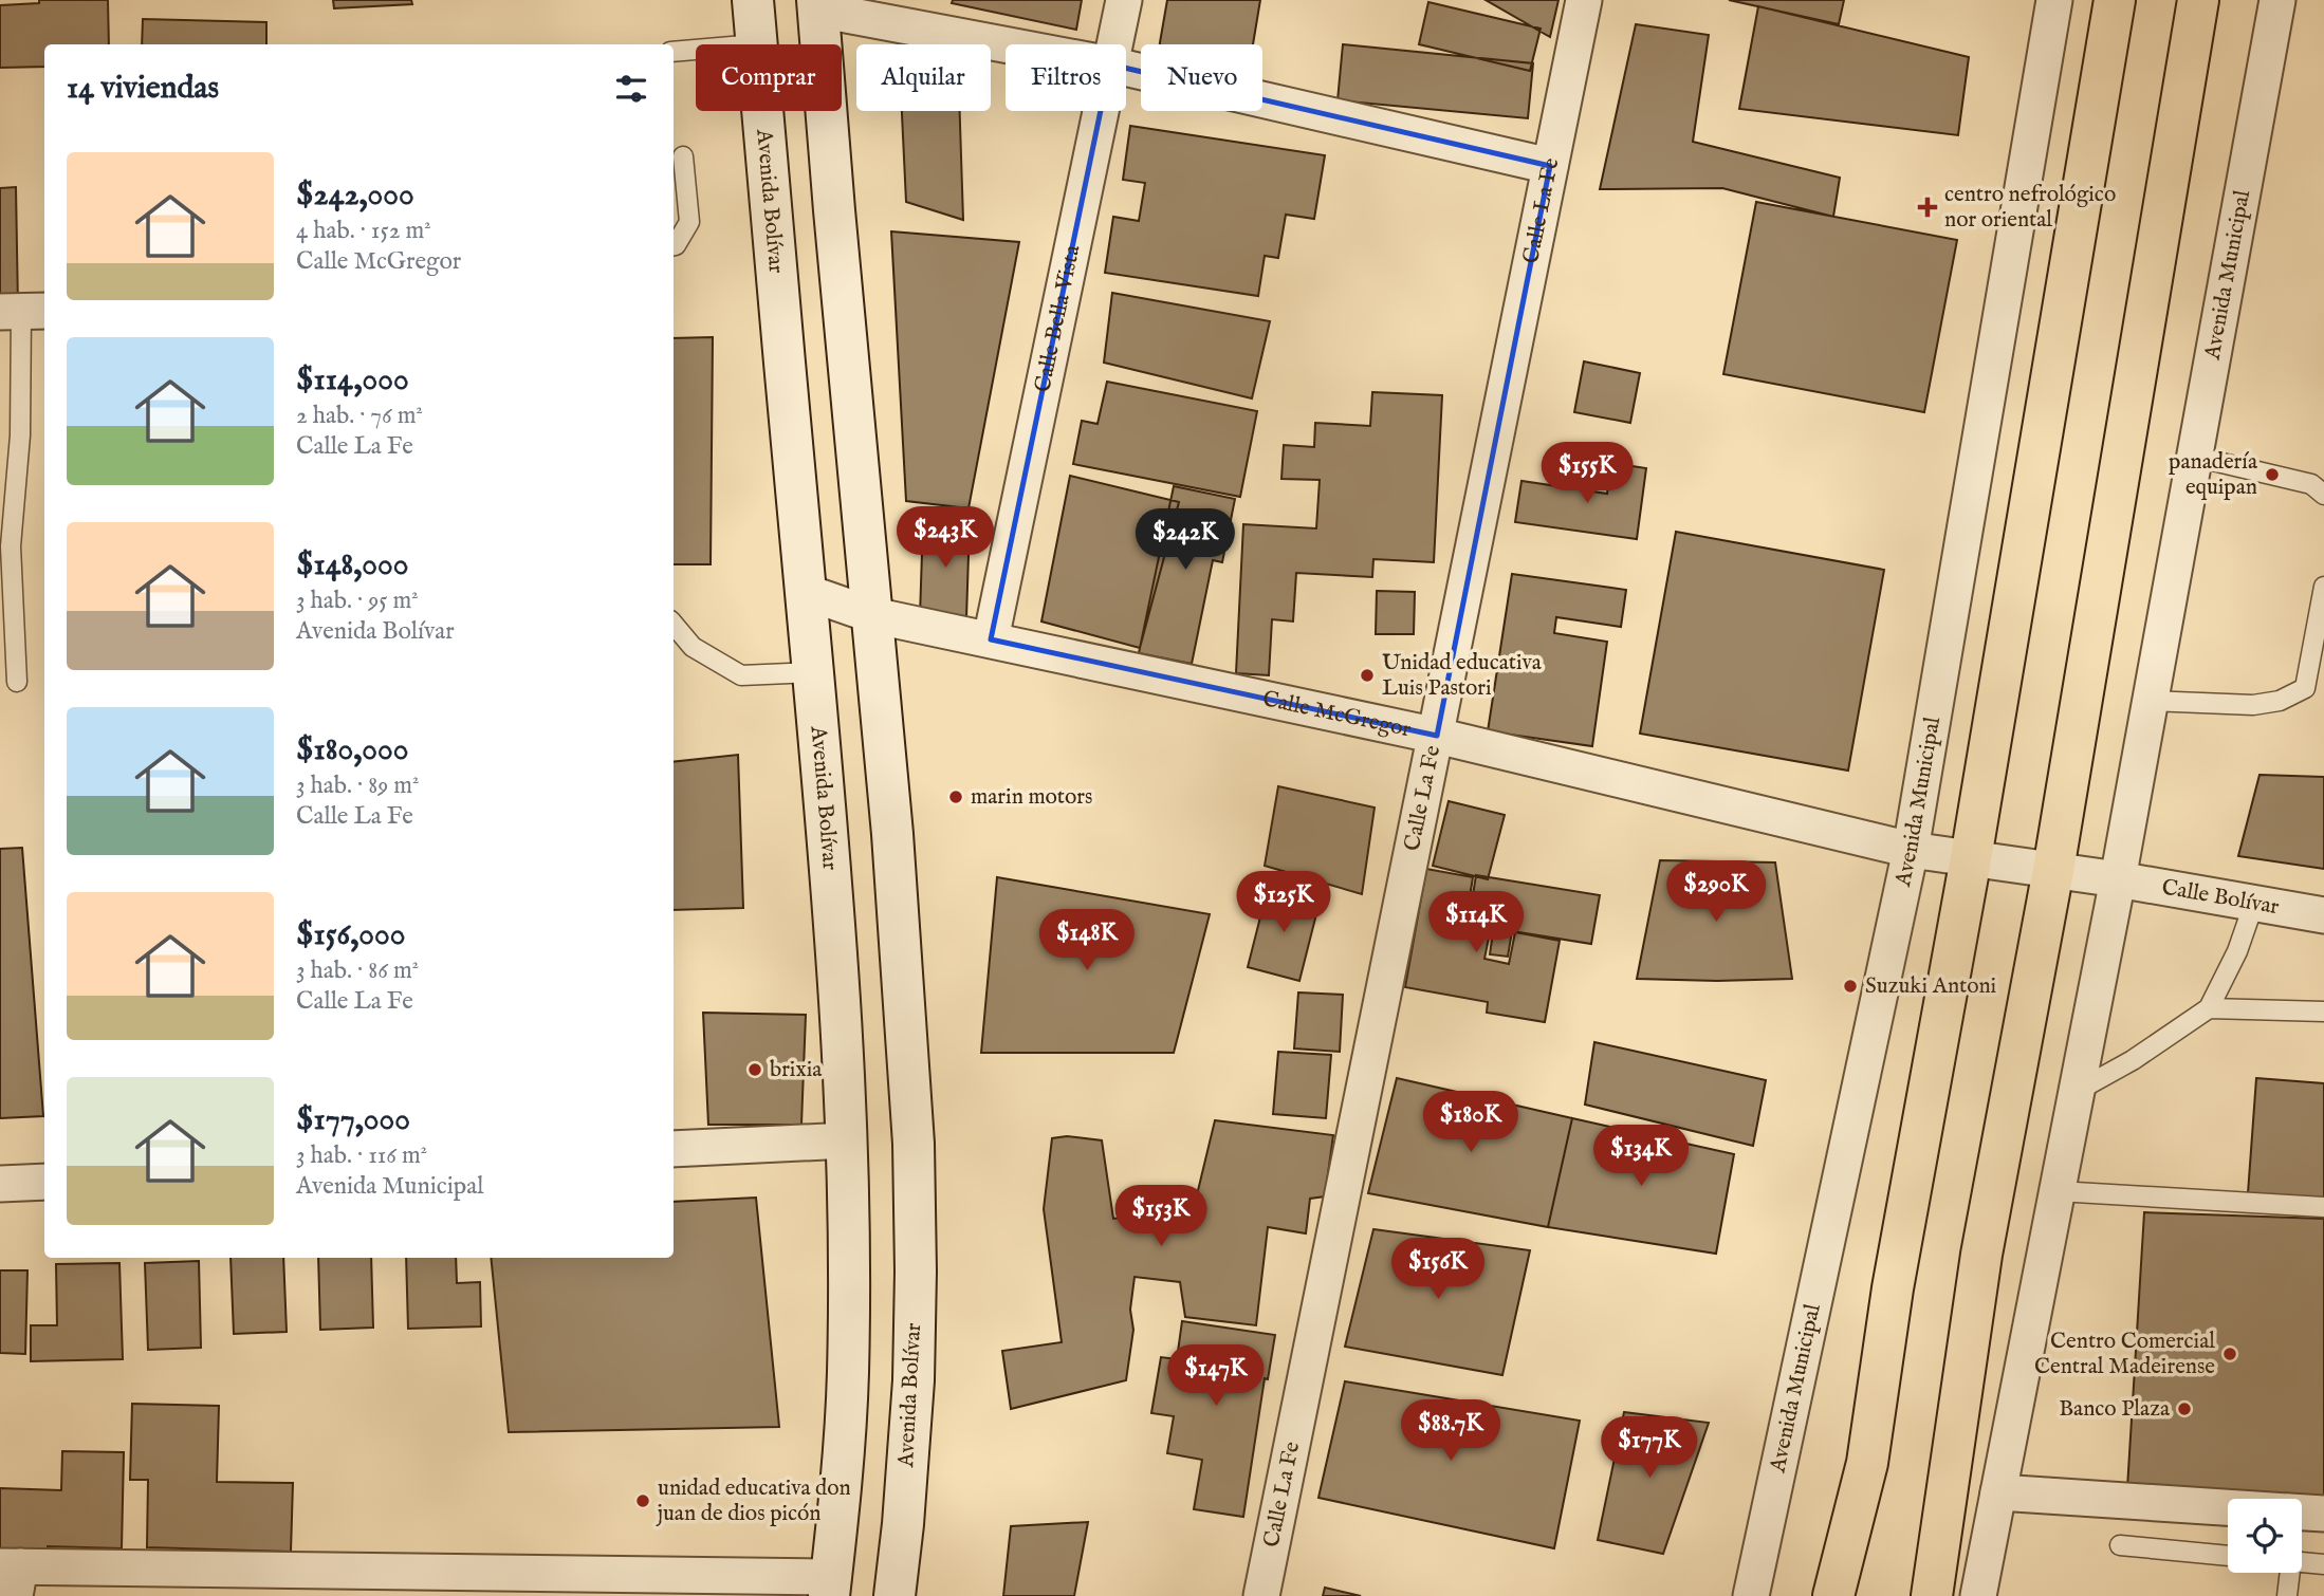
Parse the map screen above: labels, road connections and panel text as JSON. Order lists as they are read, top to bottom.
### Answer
{
  "streets": {
    "street": [
      "Avenida Bolívar",
      "Calle La Fe",
      "Avenida Municipal",
      "Calle Bella Vista",
      "Calle McGregor",
      "Calle Bolívar"
    ]
  },
  "crossings": [
    ["Avenida Bolívar", "Calle McGregor"],
    ["Calle La Fe", "Calle McGregor"],
    ["Avenida Municipal", "Calle McGregor"],
    ["Avenida Municipal", "Calle Bolívar"],
    ["Calle Bella Vista", "Calle McGregor"],
    ["Calle McGregor", "Calle Bolívar"]
  ],
  "places": {
    "health": ["centro nefrológico nor oriental"],
    "other": [
      "panadería equipan",
      "Unidad educativa Luis Pastori",
      "marin motors",
      "Suzuki Antoni",
      "brixia",
      "Centro Comercial Central Madeirense",
      "Banco Plaza",
      "unidad educativa don juan de dios picón"
    ]
  },
  "page": {
    "chip": [
      "Comprar",
      "Alquilar",
      "Filtros",
      "Nuevo"
    ],
    "heading": "14 viviendas",
    "list": [
      {
        "name": "$242,000",
        "note": "4 hab. · 152 m² · Calle McGregor"
      },
      {
        "name": "$114,000",
        "note": "2 hab. · 76 m² · Calle La Fe"
      },
      {
        "name": "$148,000",
        "note": "3 hab. · 95 m² · Avenida Bolívar"
      },
      {
        "name": "$180,000",
        "note": "3 hab. · 89 m² · Calle La Fe"
      },
      {
        "name": "$156,000",
        "note": "3 hab. · 86 m² · Calle La Fe"
      },
      {
        "name": "$177,000",
        "note": "3 hab. · 116 m² · Avenida Municipal"
      }
    ],
    "price": [
      "$155K",
      "$243K",
      "$242K",
      "$290K",
      "$125K",
      "$114K",
      "$148K",
      "$180K",
      "$134K",
      "$153K",
      "$156K",
      "$147K",
      "$88.7K",
      "$177K"
    ]
  }
}
